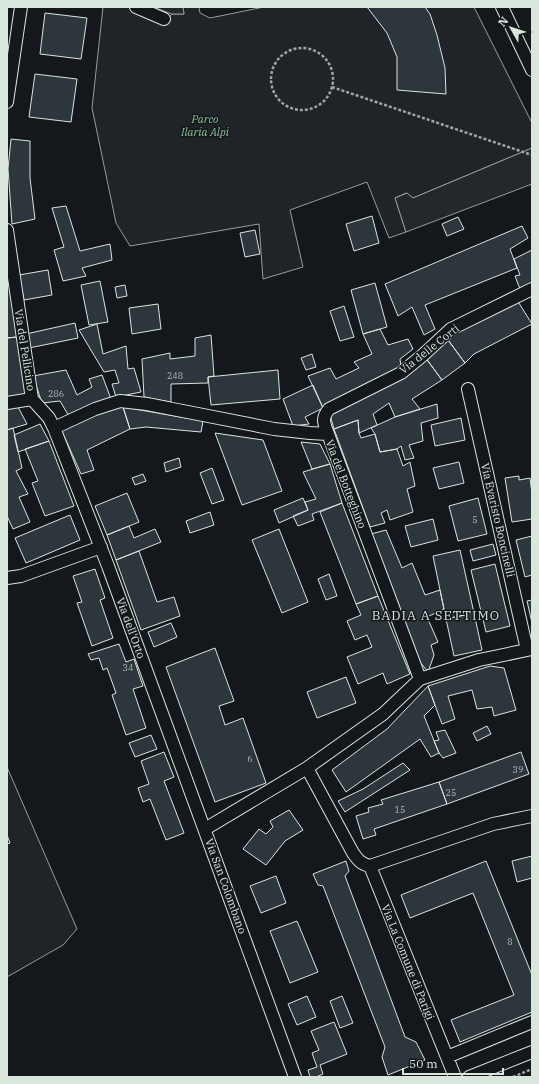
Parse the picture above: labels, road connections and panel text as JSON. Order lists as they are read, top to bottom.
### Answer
{
  "streets": {
    "street": [
      "Via delle Corti",
      "Via del Pellicino",
      "Via del Botteghino",
      "Via Evaristo Boncinelli",
      "Via dell'Orto",
      "Via San Colombano",
      "Via La Comune di Parigi"
    ]
  },
  "crossings": [
    ["Via delle Corti", "Via del Botteghino"],
    ["Via del Botteghino", "Via dell'Orto"],
    ["Via del Botteghino", "Via San Colombano"],
    ["Via dell'Orto", "Via San Colombano"]
  ],
  "districts": ["BADIA A SETTIMO"],
  "parks": ["Parco Ilaria Alpi"],
  "house_numbers": [
    "248",
    "286",
    "5",
    "34",
    "6",
    "39",
    "25",
    "15",
    "8"
  ],
  "scale_bar": "50 m",
  "north": "top left"
}
